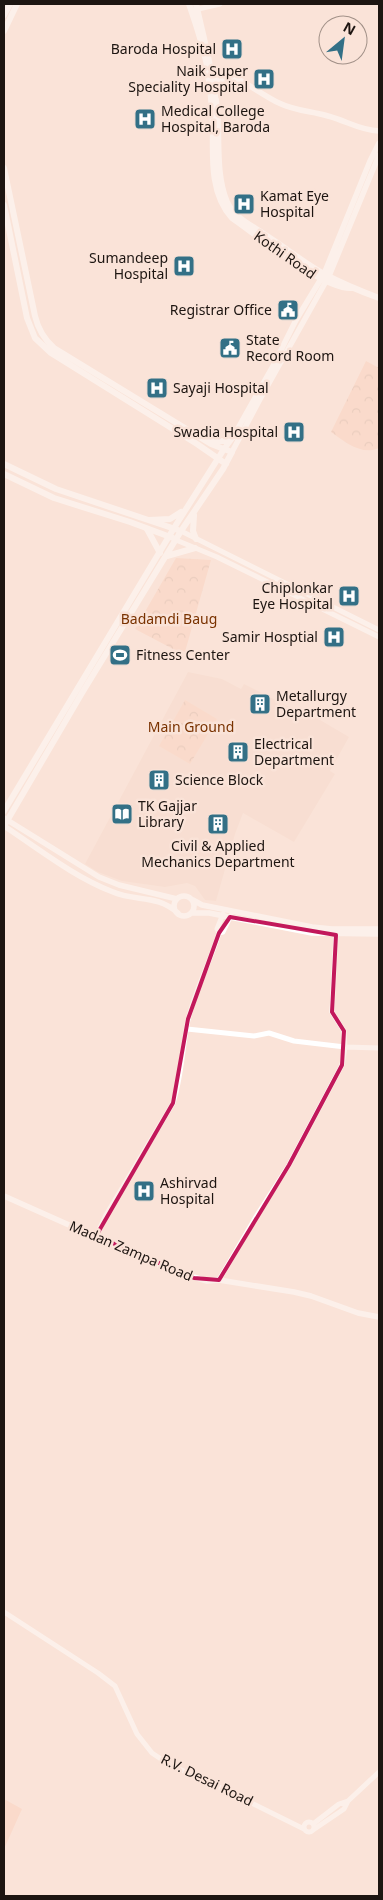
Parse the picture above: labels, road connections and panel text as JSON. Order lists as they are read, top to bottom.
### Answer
{
  "streets": {
    "main road": ["Kothi Road", "Madan Zampa Road"],
    "street": ["R.V. Desai Road"]
  },
  "parks": ["Badamdi Baug", "Main Ground"],
  "places": {
    "hospital": [
      "Baroda Hospital",
      "Naik Super Speciality Hospital",
      "Medical College Hospital, Baroda",
      "Kamat Eye Hospital",
      "Sumandeep Hospital",
      "Sayaji Hospital",
      "Swadia Hospital",
      "Chiplonkar Eye Hospital",
      "Samir Hosptial",
      "Ashirvad Hospital"
    ],
    "public building": ["Registrar Office", "State Record Room"],
    "sports": ["Fitness Center"],
    "building": [
      "Metallurgy Department",
      "Electrical Department",
      "Science Block",
      "Civil & Applied Mechanics Department"
    ],
    "library": ["TK Gajjar Library"]
  },
  "north": "top right"
}
